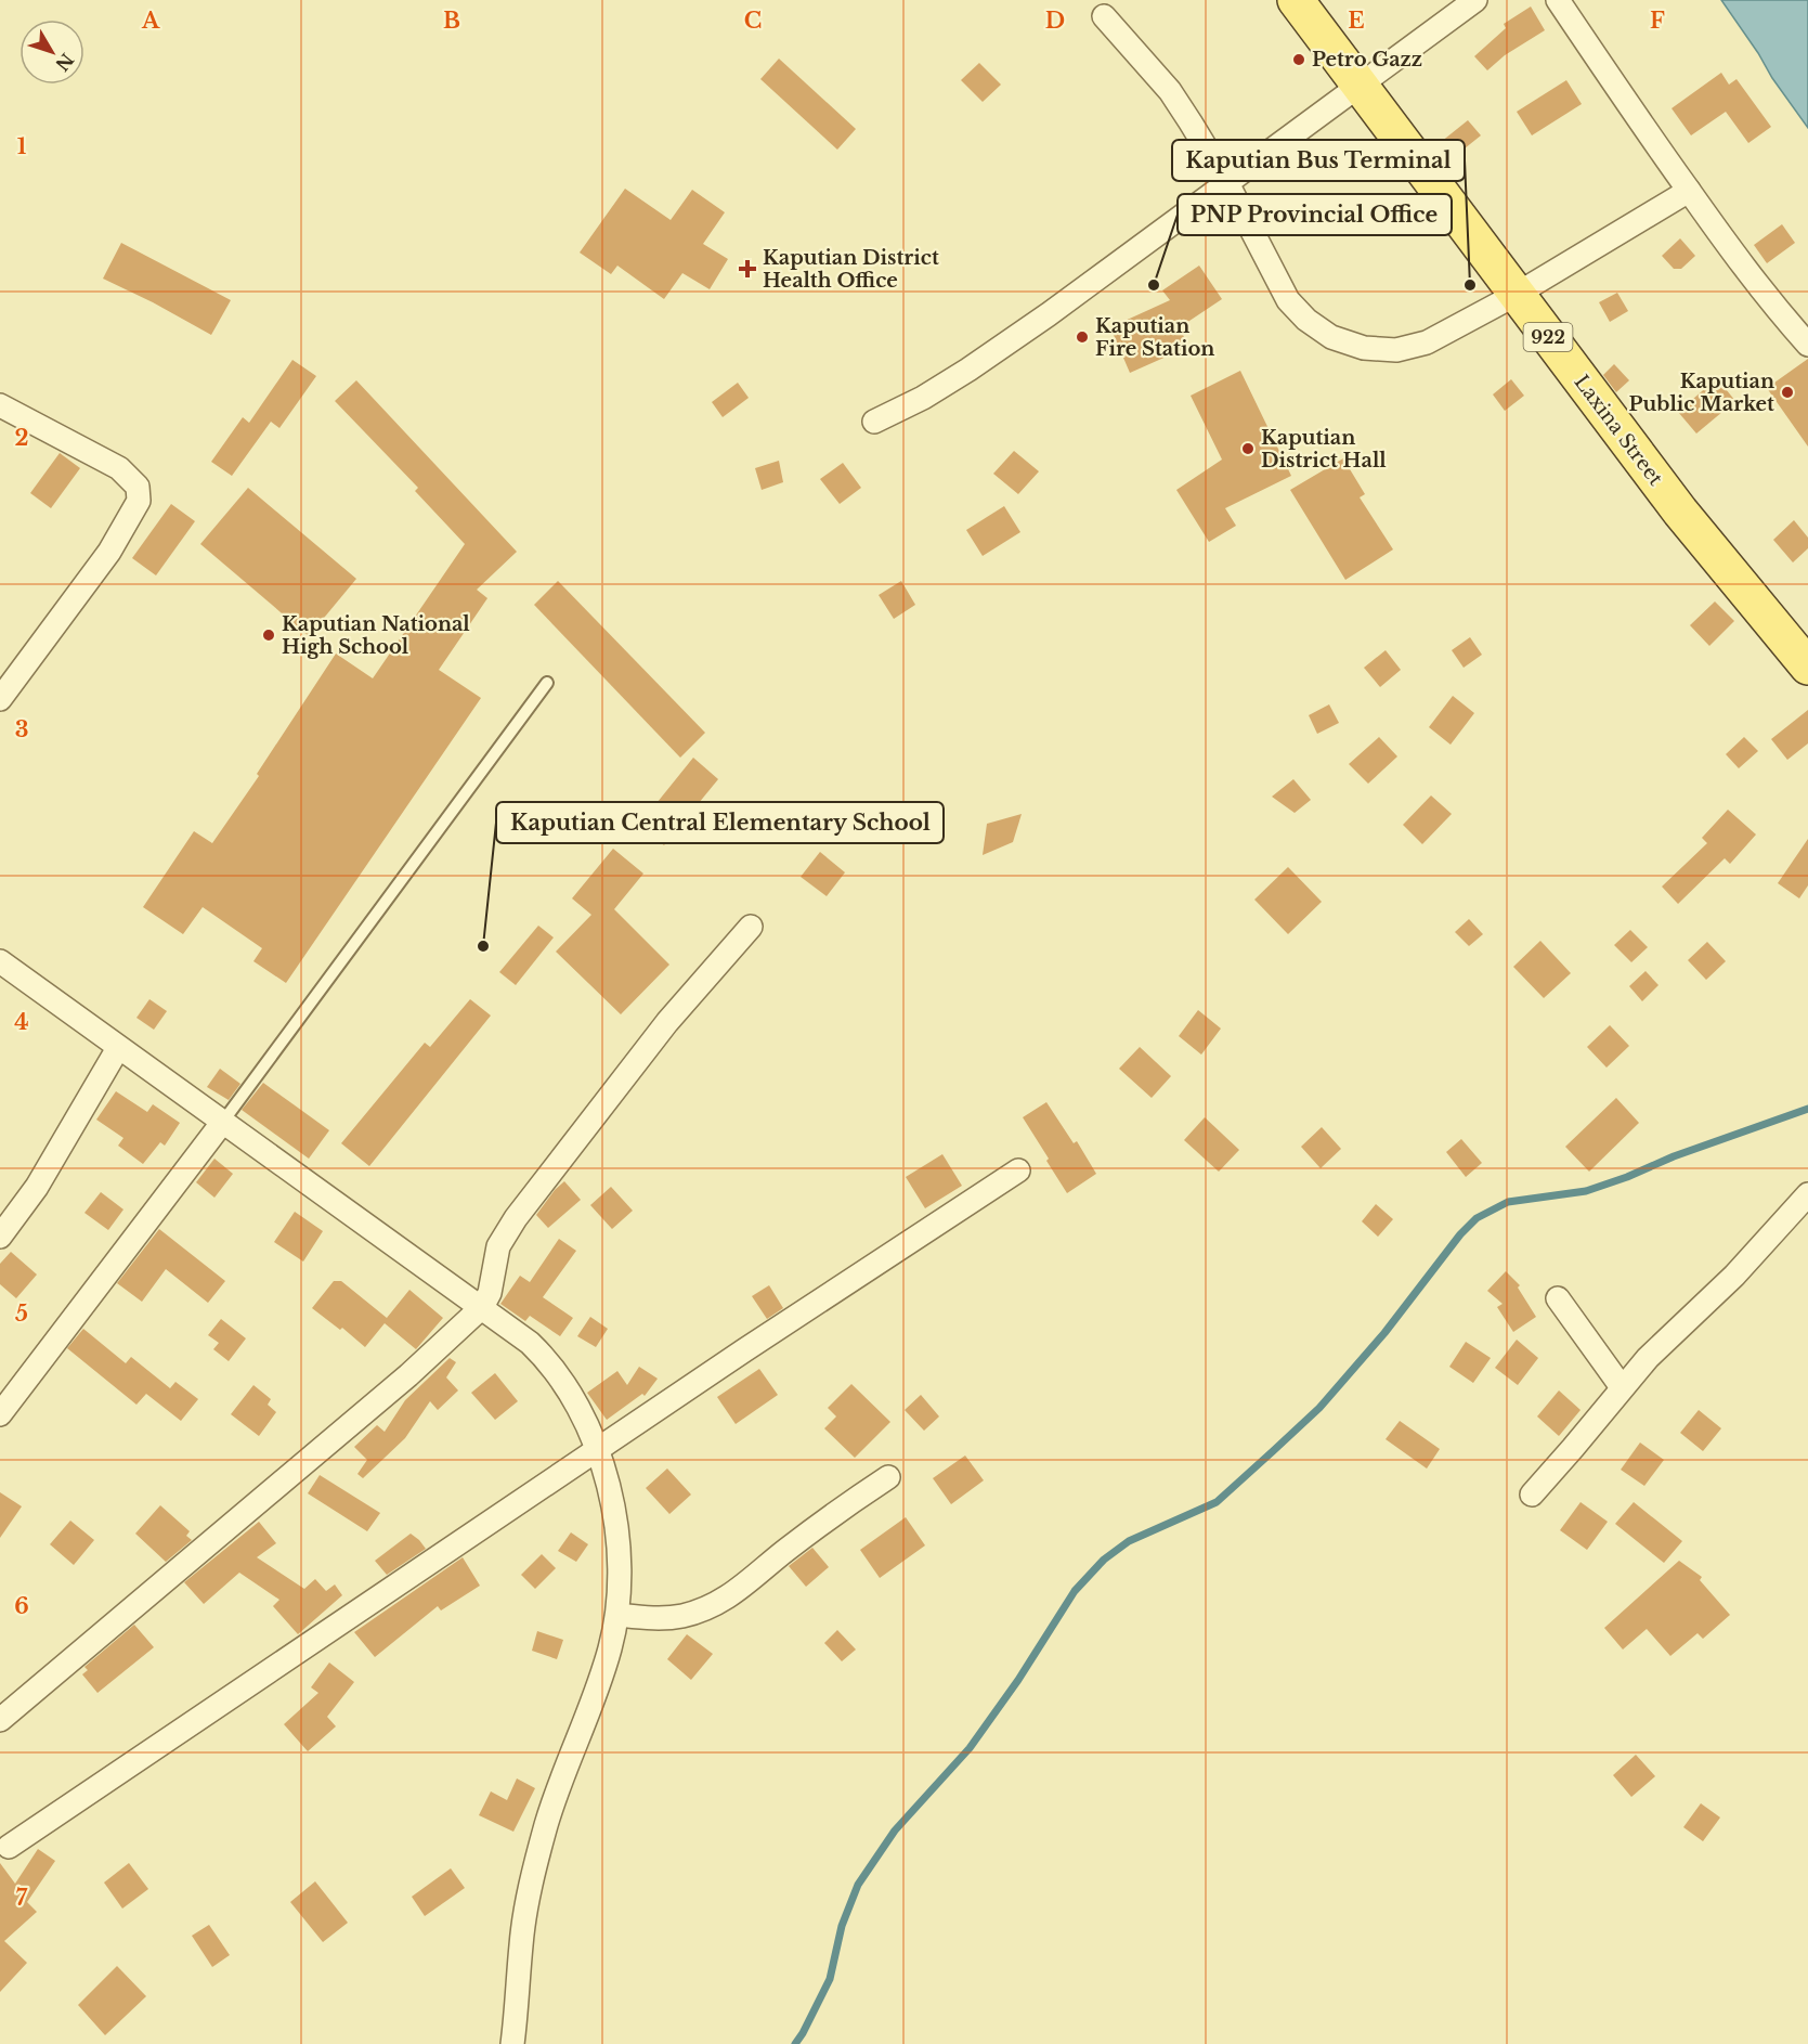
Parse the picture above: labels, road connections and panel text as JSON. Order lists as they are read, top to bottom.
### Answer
{
  "streets": {
    "main road": ["922", "Laxina Street"]
  },
  "places": {
    "other": [
      "Petro Gazz",
      "PNP Provincial Office",
      "Kaputian Bus Terminal",
      "Kaputian Fire Station",
      "Kaputian Public Market",
      "Kaputian District Hall",
      "Kaputian National High School",
      "Kaputian Central Elementary School"
    ],
    "health": ["Kaputian District Health Office"]
  },
  "north": "bottom right",
  "grid": {
    "columns": [
      "A",
      "B",
      "C",
      "D",
      "E",
      "F"
    ],
    "rows": [
      "1",
      "2",
      "3",
      "4",
      "5",
      "6",
      "7"
    ]
  }
}
